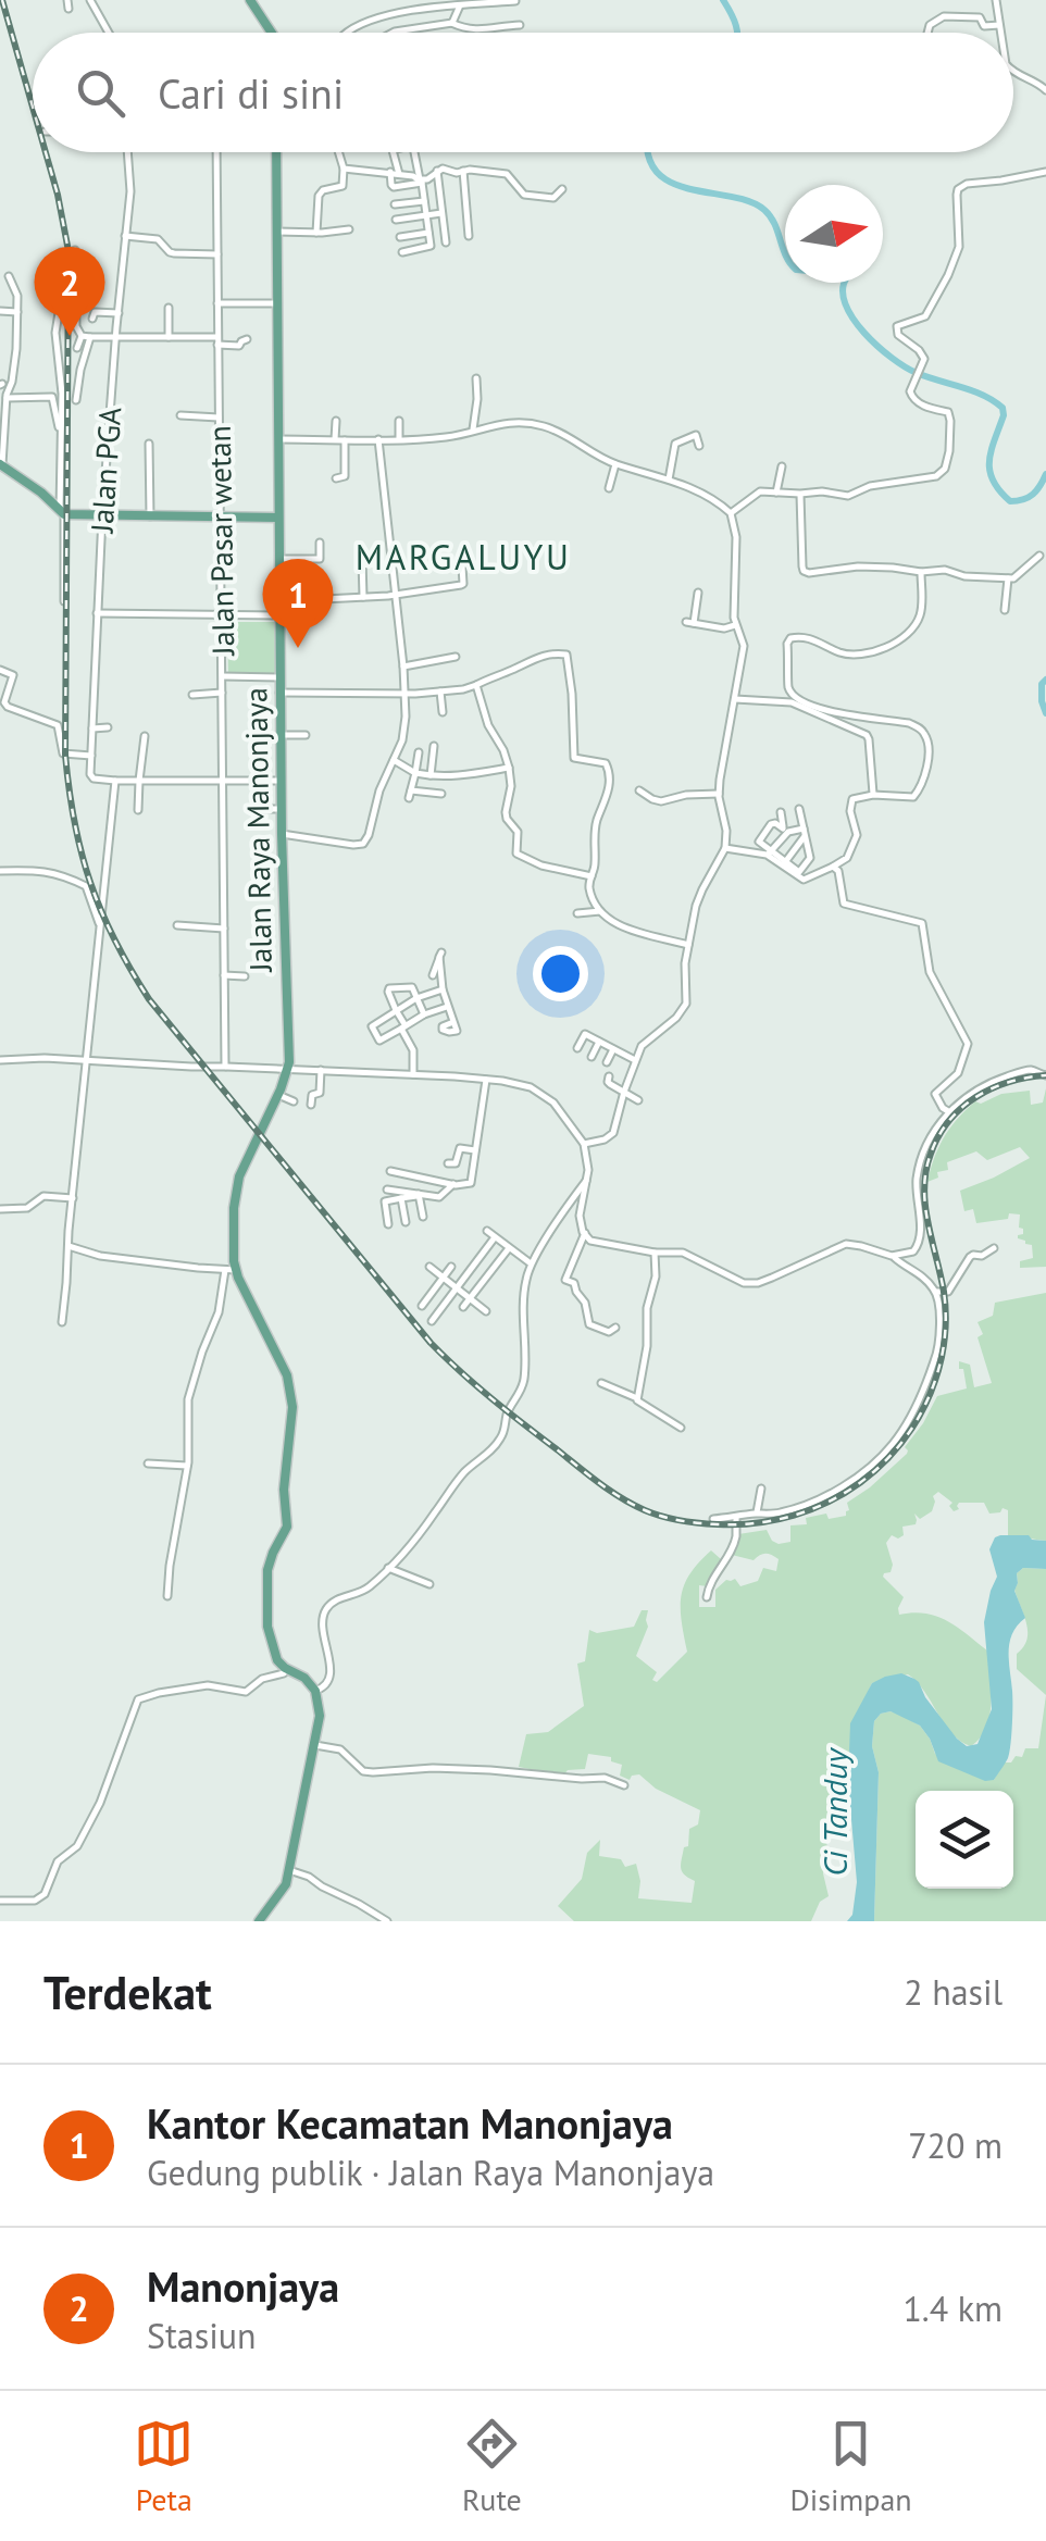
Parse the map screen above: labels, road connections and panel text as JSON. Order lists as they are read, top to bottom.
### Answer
{
  "streets": {
    "main road": ["Jalan Raya Manonjaya"],
    "street": ["Jalan PGA", "Jalan Pasar wetan"]
  },
  "districts": ["MARGALUYU"],
  "water": ["Ci Tanduy"],
  "north": "right",
  "page": {
    "search": "Cari di sini",
    "pins": ["2", "1"],
    "heading": ["Terdekat", "2 hasil"],
    "list": [
      {
        "mark": "1",
        "name": "Kantor Kecamatan Manonjaya",
        "note": "Gedung publik · Jalan Raya Manonjaya",
        "value": "720 m"
      },
      {
        "mark": "2",
        "name": "Manonjaya",
        "note": "Stasiun",
        "value": "1.4 km"
      }
    ],
    "nav": ["Peta", "Rute", "Disimpan"]
  }
}
